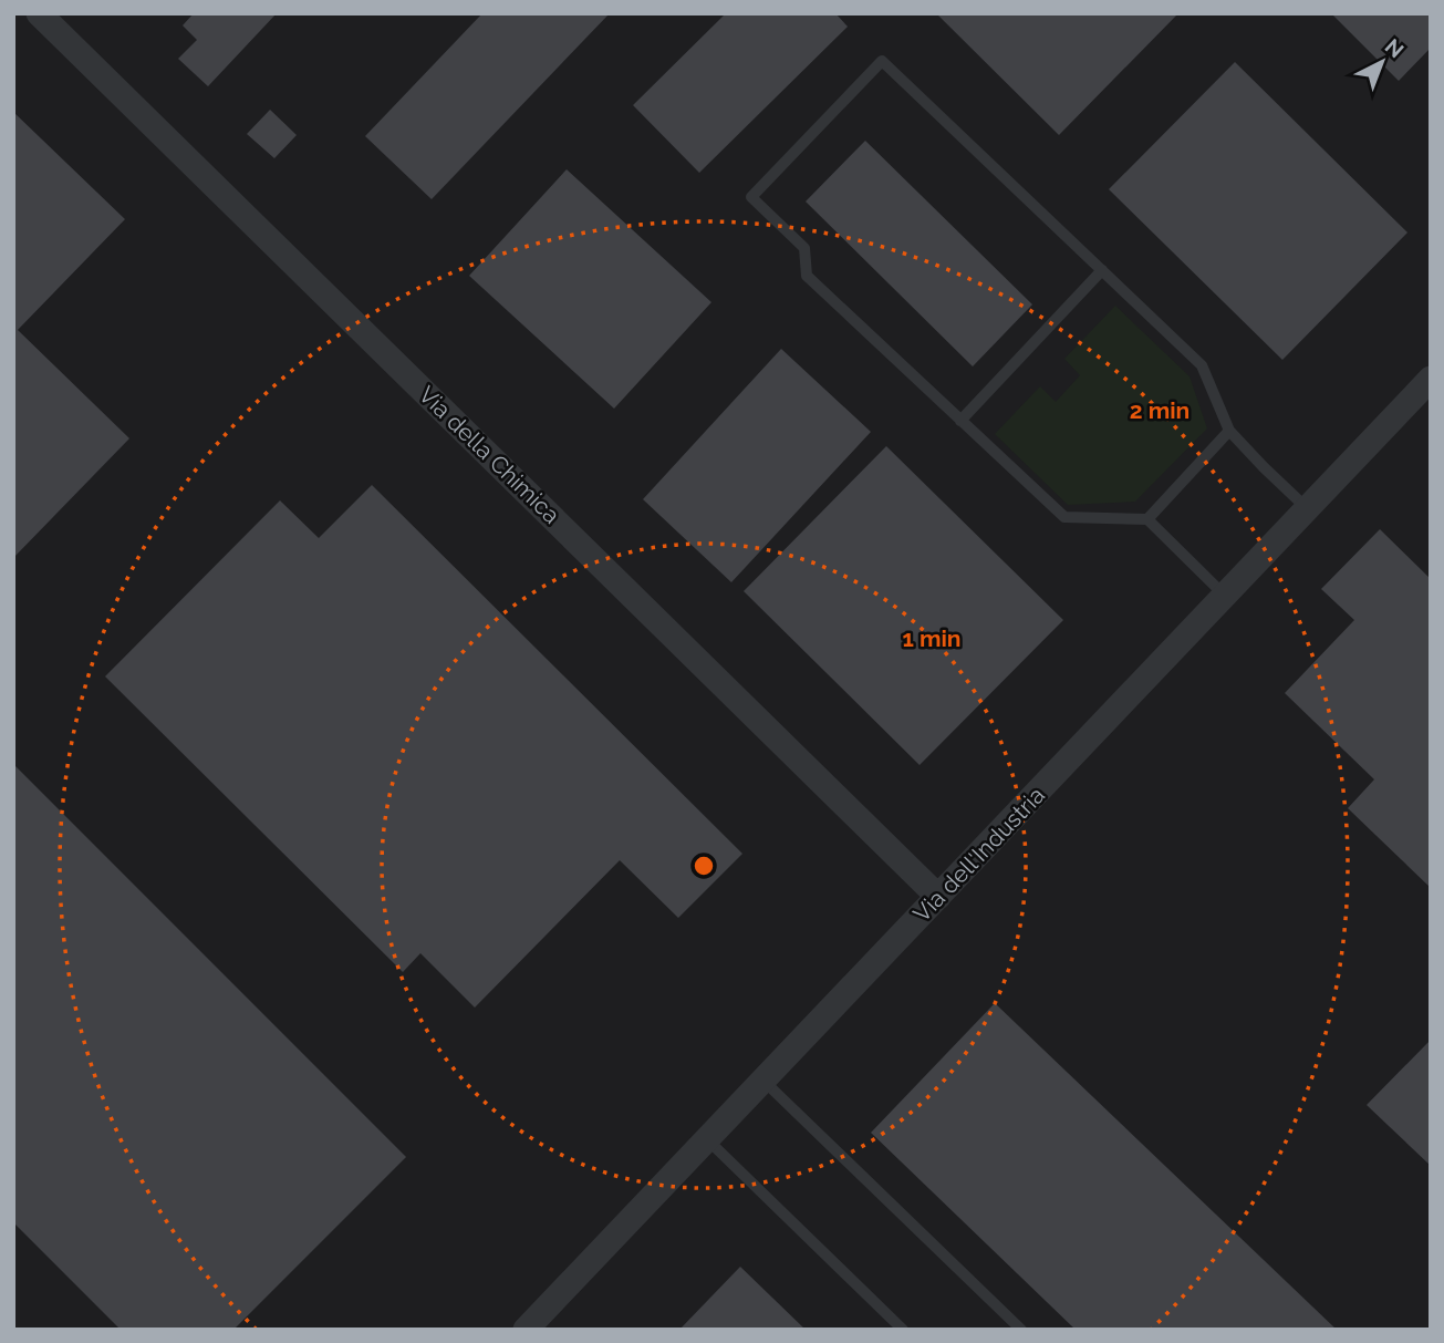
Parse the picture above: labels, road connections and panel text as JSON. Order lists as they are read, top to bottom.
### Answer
{
  "streets": {
    "street": ["Via della Chimica", "Via dell'Industria"]
  },
  "crossings": [
    ["Via della Chimica", "Via dell'Industria"]
  ],
  "north": "top right",
  "rings": ["2 min", "1 min"]
}
